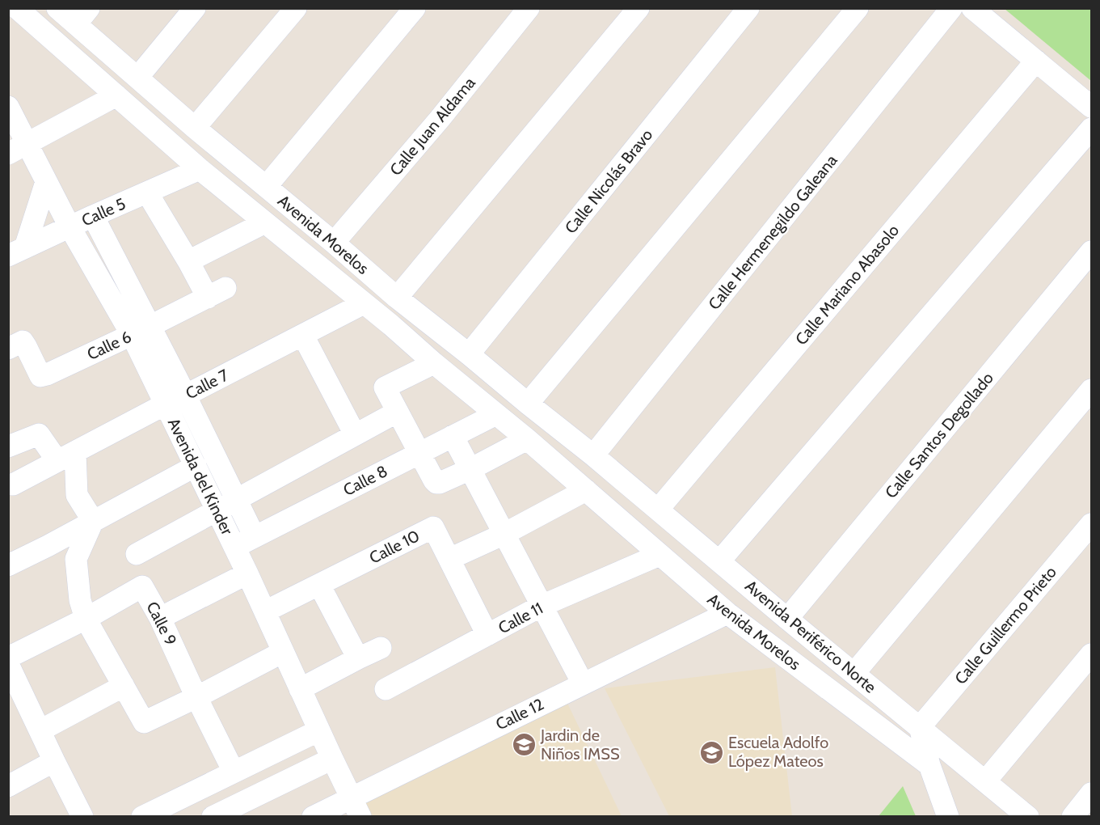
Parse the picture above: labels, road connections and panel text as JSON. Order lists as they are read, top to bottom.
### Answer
{
  "streets": {
    "street": [
      "Calle Juan Aldama",
      "Calle Nicolás Bravo",
      "Calle 5",
      "Calle Hermenegildo Galeana",
      "Avenida Morelos",
      "Calle Mariano Abasolo",
      "Calle 6",
      "Calle 7",
      "Calle Santos Degollado",
      "Avenida del Kinder",
      "Calle 8",
      "Calle 10",
      "Calle 11",
      "Calle 9",
      "Calle Guillermo Prieto",
      "Avenida Periférico Norte",
      "Calle 12"
    ]
  },
  "crossings": [
    ["Calle Juan Aldama", "Avenida Morelos"],
    ["Calle Nicolás Bravo", "Avenida Morelos"],
    ["Calle 5", "Avenida Morelos"],
    ["Calle 5", "Avenida del Kinder"],
    ["Calle Hermenegildo Galeana", "Avenida Morelos"],
    ["Calle Hermenegildo Galeana", "Avenida Periférico Norte"],
    ["Avenida Morelos", "Calle 7"],
    ["Avenida Morelos", "Calle 8"],
    ["Avenida Morelos", "Calle 11"],
    ["Avenida Morelos", "Avenida Periférico Norte"],
    ["Avenida Morelos", "Calle 12"],
    ["Calle Mariano Abasolo", "Avenida Periférico Norte"],
    ["Calle 6", "Avenida del Kinder"],
    ["Calle 7", "Avenida del Kinder"],
    ["Calle Santos Degollado", "Avenida Periférico Norte"],
    ["Avenida del Kinder", "Calle 8"],
    ["Avenida del Kinder", "Calle 10"],
    ["Avenida del Kinder", "Calle 12"],
    ["Calle Guillermo Prieto", "Avenida Periférico Norte"]
  ],
  "places": {
    "school or university": ["Jardin de Niños IMSS", "Escuela Adolfo López Mateos"]
  }
}
